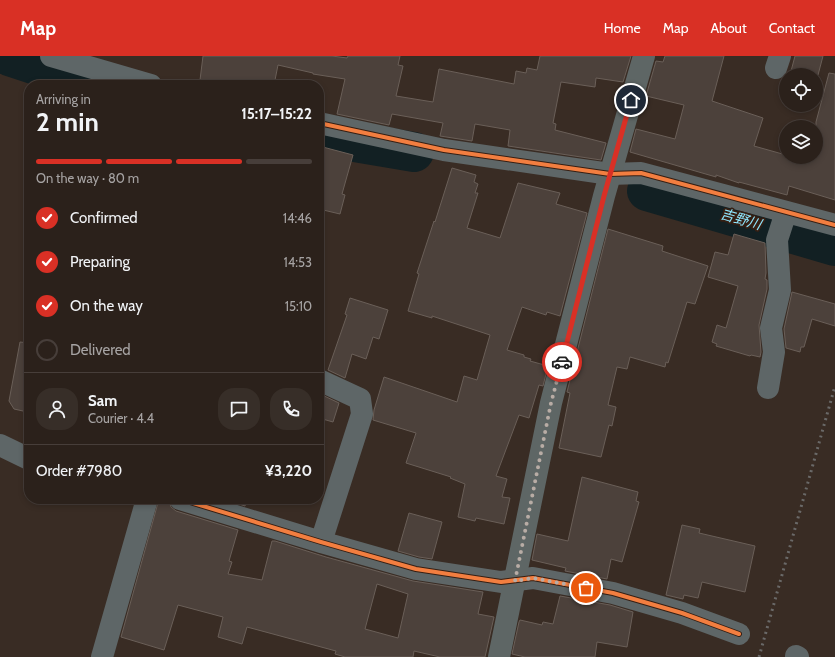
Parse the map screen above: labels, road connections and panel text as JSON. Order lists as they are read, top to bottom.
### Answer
{
  "water": ["吉野川"],
  "page": {
    "header": "Map",
    "nav": [
      "Home",
      "Map",
      "About",
      "Contact"
    ],
    "heading": ["2 min", "Arriving in", "15:17–15:22"],
    "panel": [
      "Sam",
      "Courier · 4.4",
      "Order #7980",
      "¥3,220"
    ],
    "bar": "On the way · 80 m",
    "list": [
      ["Confirmed", "14:46"],
      ["Preparing", "14:53"],
      ["On the way", "15:10"],
      "Delivered"
    ]
  }
}
